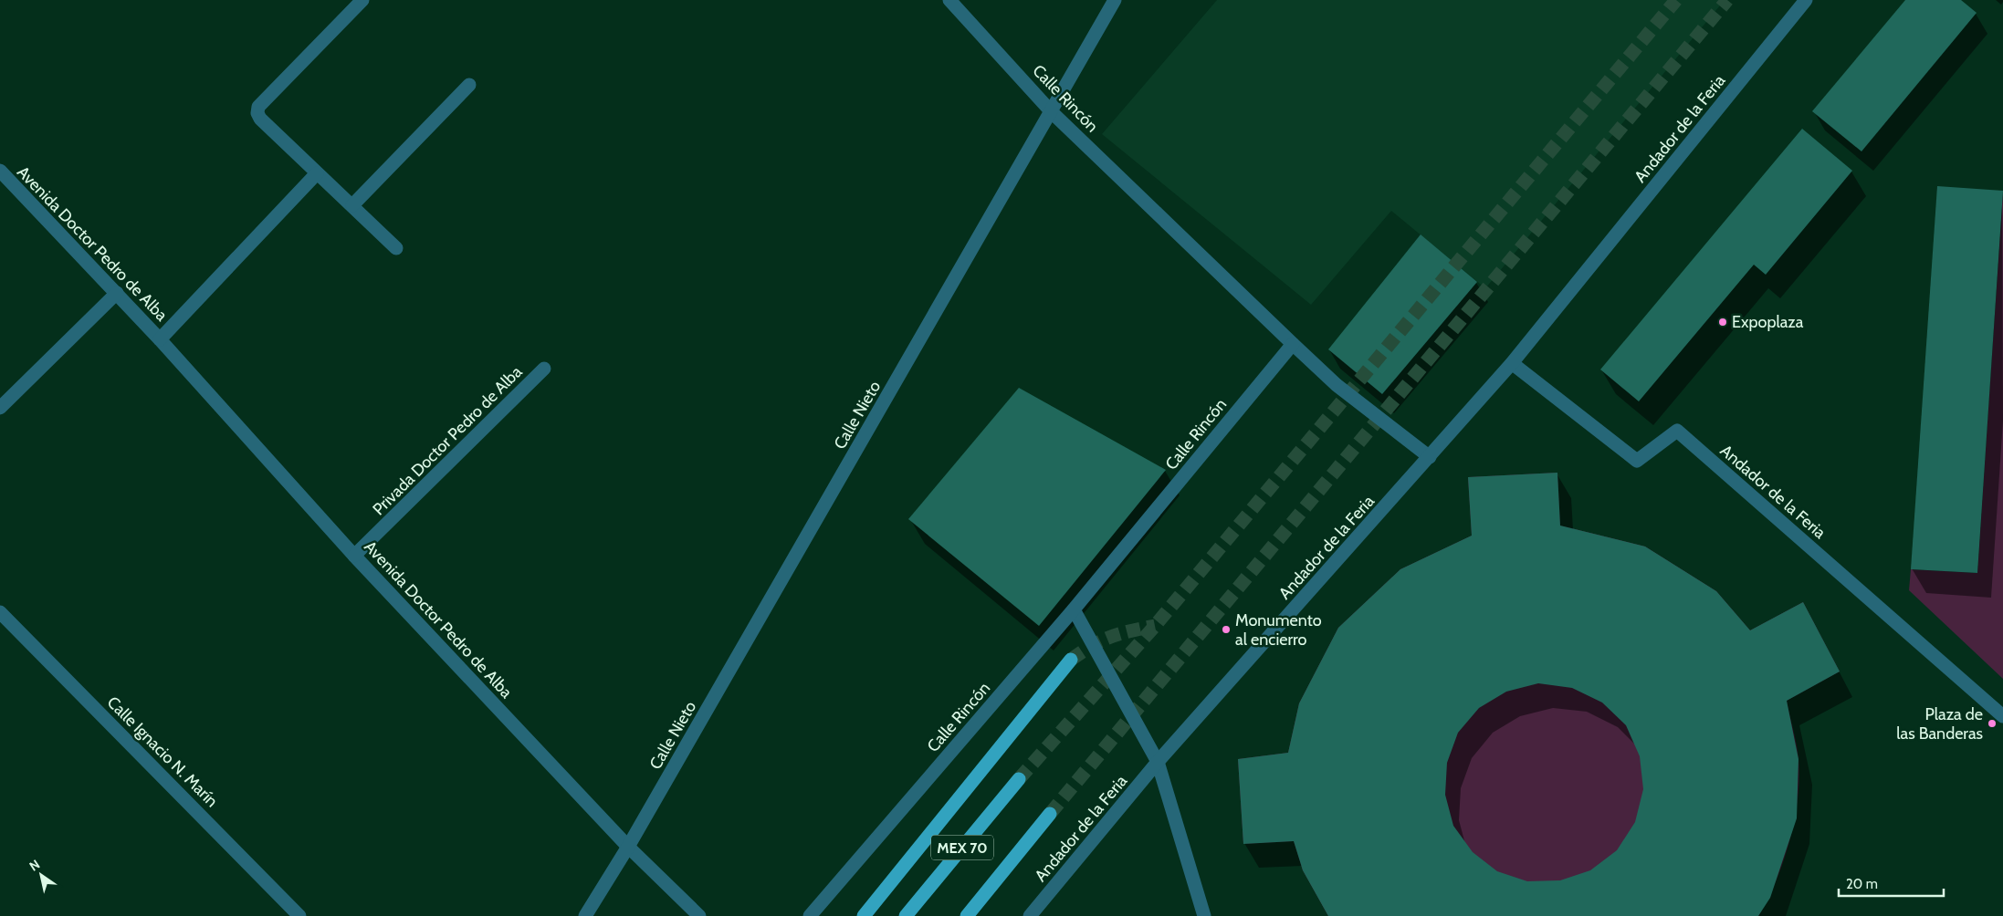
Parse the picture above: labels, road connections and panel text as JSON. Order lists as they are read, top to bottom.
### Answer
{
  "streets": {
    "main road": ["MEX 70"],
    "street": [
      "Calle Rincón",
      "Andador de la Feria",
      "Avenida Doctor Pedro de Alba",
      "Calle Nieto",
      "Privada Doctor Pedro de Alba",
      "Calle Ignacio N. Marín"
    ]
  },
  "crossings": [
    ["Calle Rincón", "Calle Nieto"],
    ["Avenida Doctor Pedro de Alba", "Calle Nieto"],
    ["Avenida Doctor Pedro de Alba", "Privada Doctor Pedro de Alba"]
  ],
  "places": ["Expoplaza", "Monumento al encierro", "Plaza de las Banderas"],
  "scale_bar": "20 m",
  "north": "top left"
}
